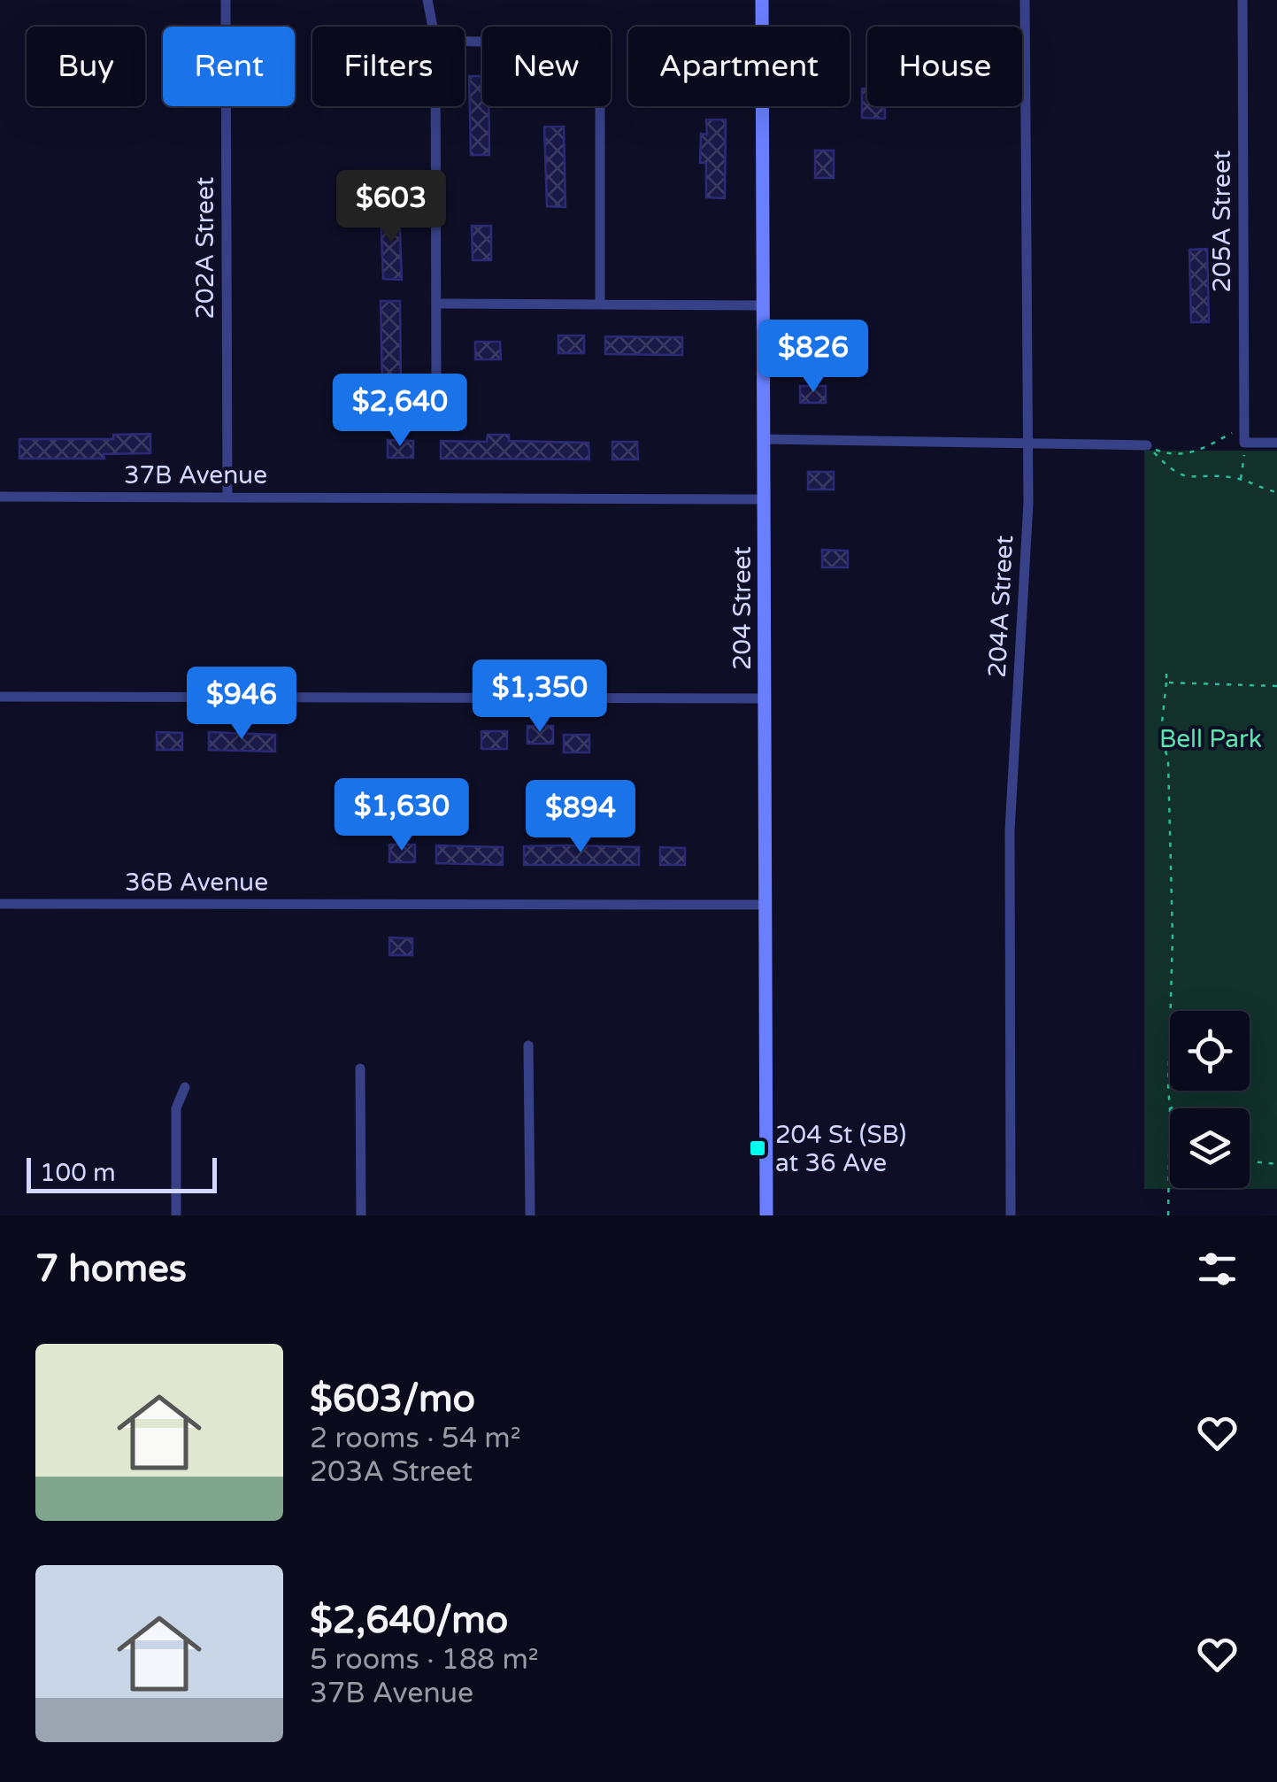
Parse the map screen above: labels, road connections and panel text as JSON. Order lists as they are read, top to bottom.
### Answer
{
  "streets": {
    "street": [
      "205A Street",
      "202A Street",
      "37B Avenue",
      "204A Street",
      "204 Street",
      "36B Avenue"
    ]
  },
  "crossings": [
    ["202A Street", "37B Avenue"],
    ["37B Avenue", "204 Street"],
    ["204 Street", "36B Avenue"]
  ],
  "parks": ["Bell Park"],
  "places": {
    "transit": ["204 St (SB) at 36 Ave"]
  },
  "scale_bar": "100 m",
  "page": {
    "chip": [
      "Buy",
      "Rent",
      "Filters",
      "New",
      "Apartment",
      "House"
    ],
    "price": [
      "$603",
      "$826",
      "$2,640",
      "$1,350",
      "$946",
      "$1,630",
      "$894"
    ],
    "scale": "100 m",
    "heading": "7 homes",
    "list": [
      {
        "name": "$603/mo",
        "note": "2 rooms · 54 m² · 203A Street"
      },
      {
        "name": "$2,640/mo",
        "note": "5 rooms · 188 m² · 37B Avenue"
      }
    ]
  }
}
